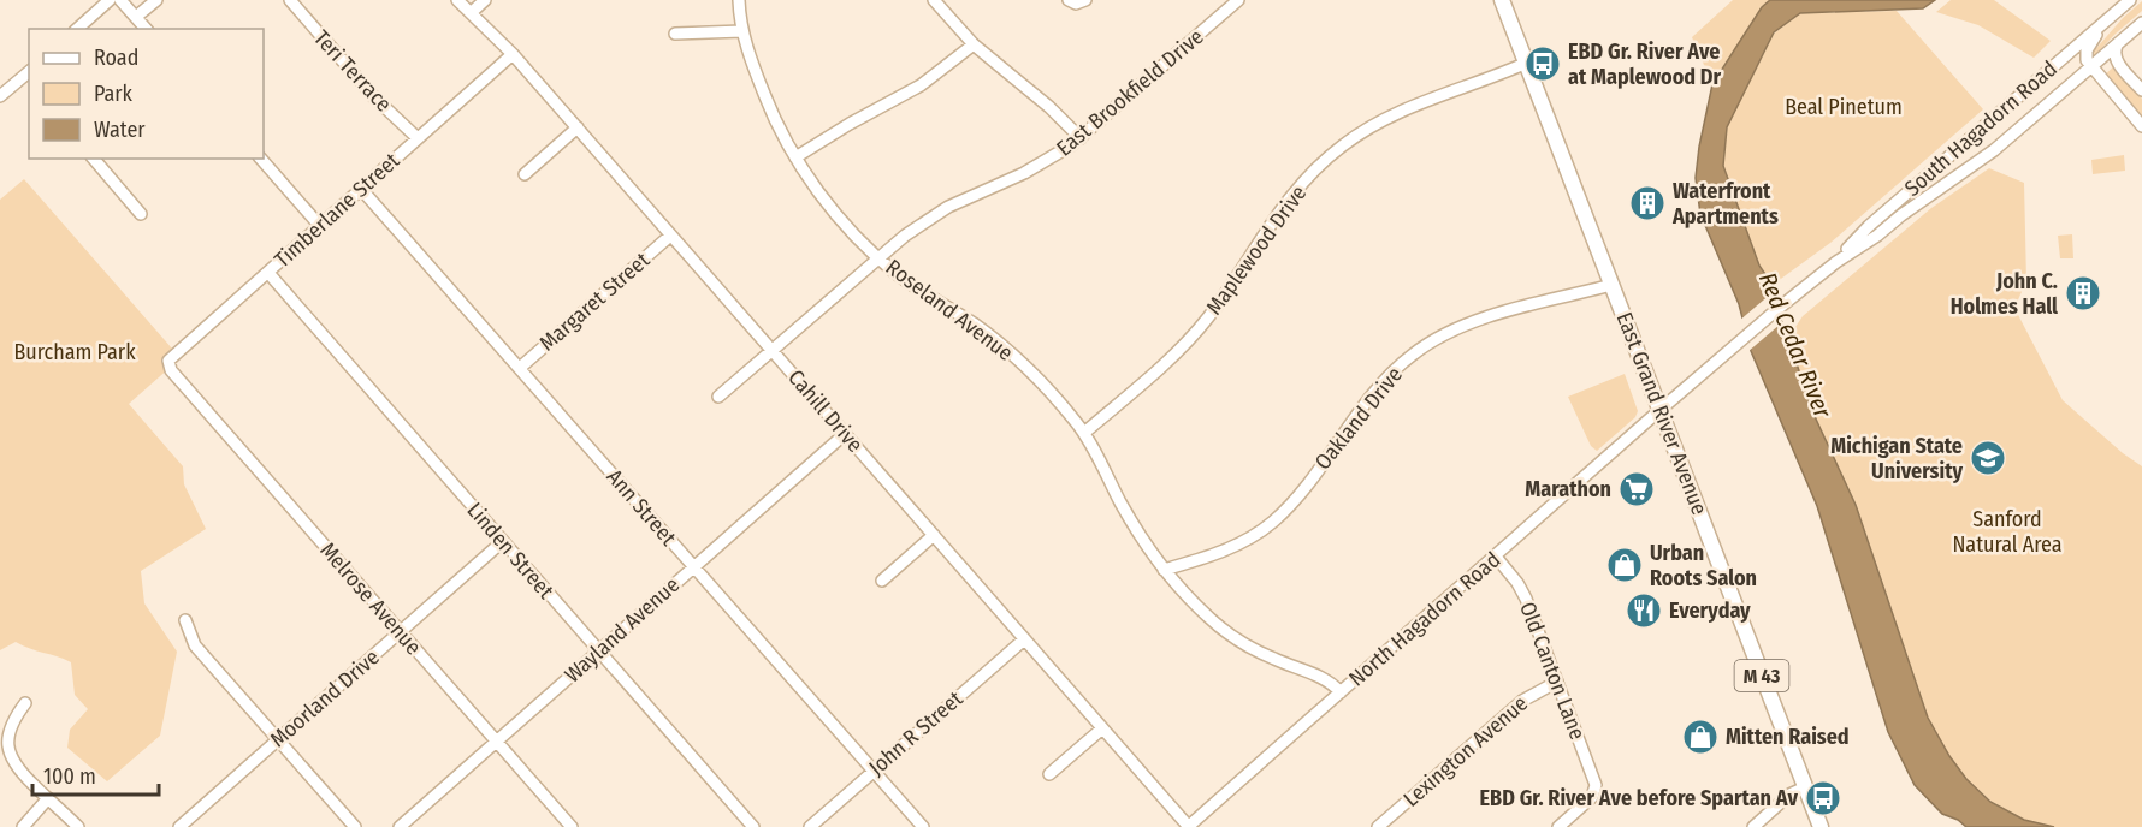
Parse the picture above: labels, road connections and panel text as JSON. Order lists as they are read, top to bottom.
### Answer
{
  "streets": {
    "main road": ["East Grand River Avenue", "M 43"],
    "street": [
      "Teri Terrace",
      "East Brookfield Drive",
      "South Hagadorn Road",
      "Timberlane Street",
      "Maplewood Drive",
      "Margaret Street",
      "Roseland Avenue",
      "Cahill Drive",
      "Oakland Drive",
      "Ann Street",
      "Linden Street",
      "Melrose Avenue",
      "North Hagadorn Road",
      "Wayland Avenue",
      "Old Canton Lane",
      "Moorland Drive",
      "John R Street",
      "Lexington Avenue"
    ]
  },
  "crossings": [
    ["Teri Terrace", "Timberlane Street"],
    ["East Brookfield Drive", "Roseland Avenue"],
    ["East Brookfield Drive", "Cahill Drive"],
    ["South Hagadorn Road", "East Grand River Avenue"],
    ["South Hagadorn Road", "North Hagadorn Road"],
    ["Timberlane Street", "Cahill Drive"],
    ["Timberlane Street", "Ann Street"],
    ["Timberlane Street", "Linden Street"],
    ["Timberlane Street", "Melrose Avenue"],
    ["Maplewood Drive", "Roseland Avenue"],
    ["Maplewood Drive", "East Grand River Avenue"],
    ["Margaret Street", "Cahill Drive"],
    ["Margaret Street", "Ann Street"],
    ["Roseland Avenue", "Oakland Drive"],
    ["Roseland Avenue", "North Hagadorn Road"],
    ["Cahill Drive", "North Hagadorn Road"],
    ["Cahill Drive", "Wayland Avenue"],
    ["Cahill Drive", "John R Street"],
    ["East Grand River Avenue", "Oakland Drive"],
    ["East Grand River Avenue", "North Hagadorn Road"],
    ["Ann Street", "Wayland Avenue"],
    ["Ann Street", "John R Street"],
    ["Linden Street", "Wayland Avenue"],
    ["Linden Street", "Moorland Drive"],
    ["Melrose Avenue", "Wayland Avenue"],
    ["Melrose Avenue", "Moorland Drive"],
    ["North Hagadorn Road", "Old Canton Lane"],
    ["Old Canton Lane", "Lexington Avenue"]
  ],
  "water": ["Red Cedar River"],
  "parks": ["Beal Pinetum", "Burcham Park", "Sanford Natural Area"],
  "places": {
    "bus stop": ["EBD Gr. River Ave at Maplewood Dr", "EBD Gr. River Ave before Spartan Av"],
    "building": ["Waterfront Apartments", "John C. Holmes Hall"],
    "school or university": ["Michigan State University"],
    "supermarket": ["Marathon"],
    "shop": ["Urban Roots Salon", "Mitten Raised"],
    "restaurant": ["Everyday"]
  },
  "legend": ["Road", "Park", "Water"],
  "scale_bar": "100 m"
}
